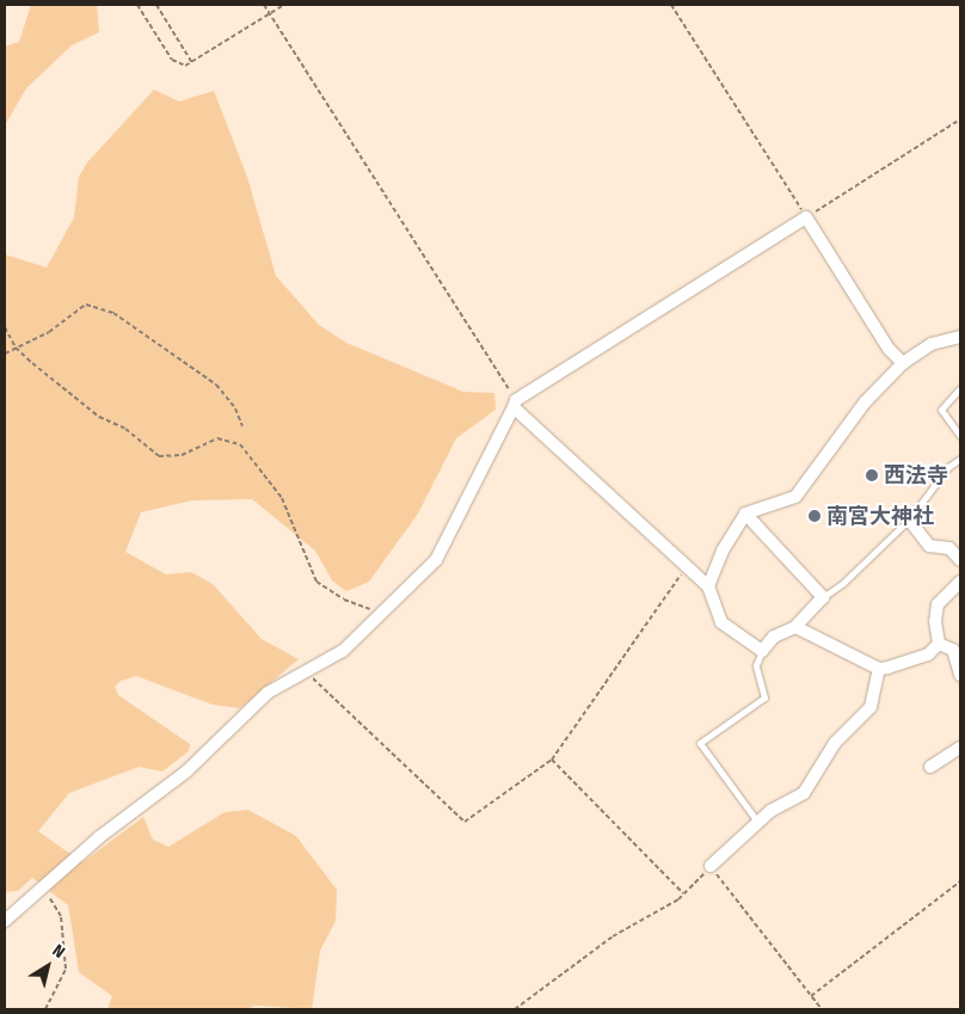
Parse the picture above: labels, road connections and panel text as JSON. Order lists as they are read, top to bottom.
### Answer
{
  "places": ["西法寺", "南宮大神社"],
  "north": "top right"
}
